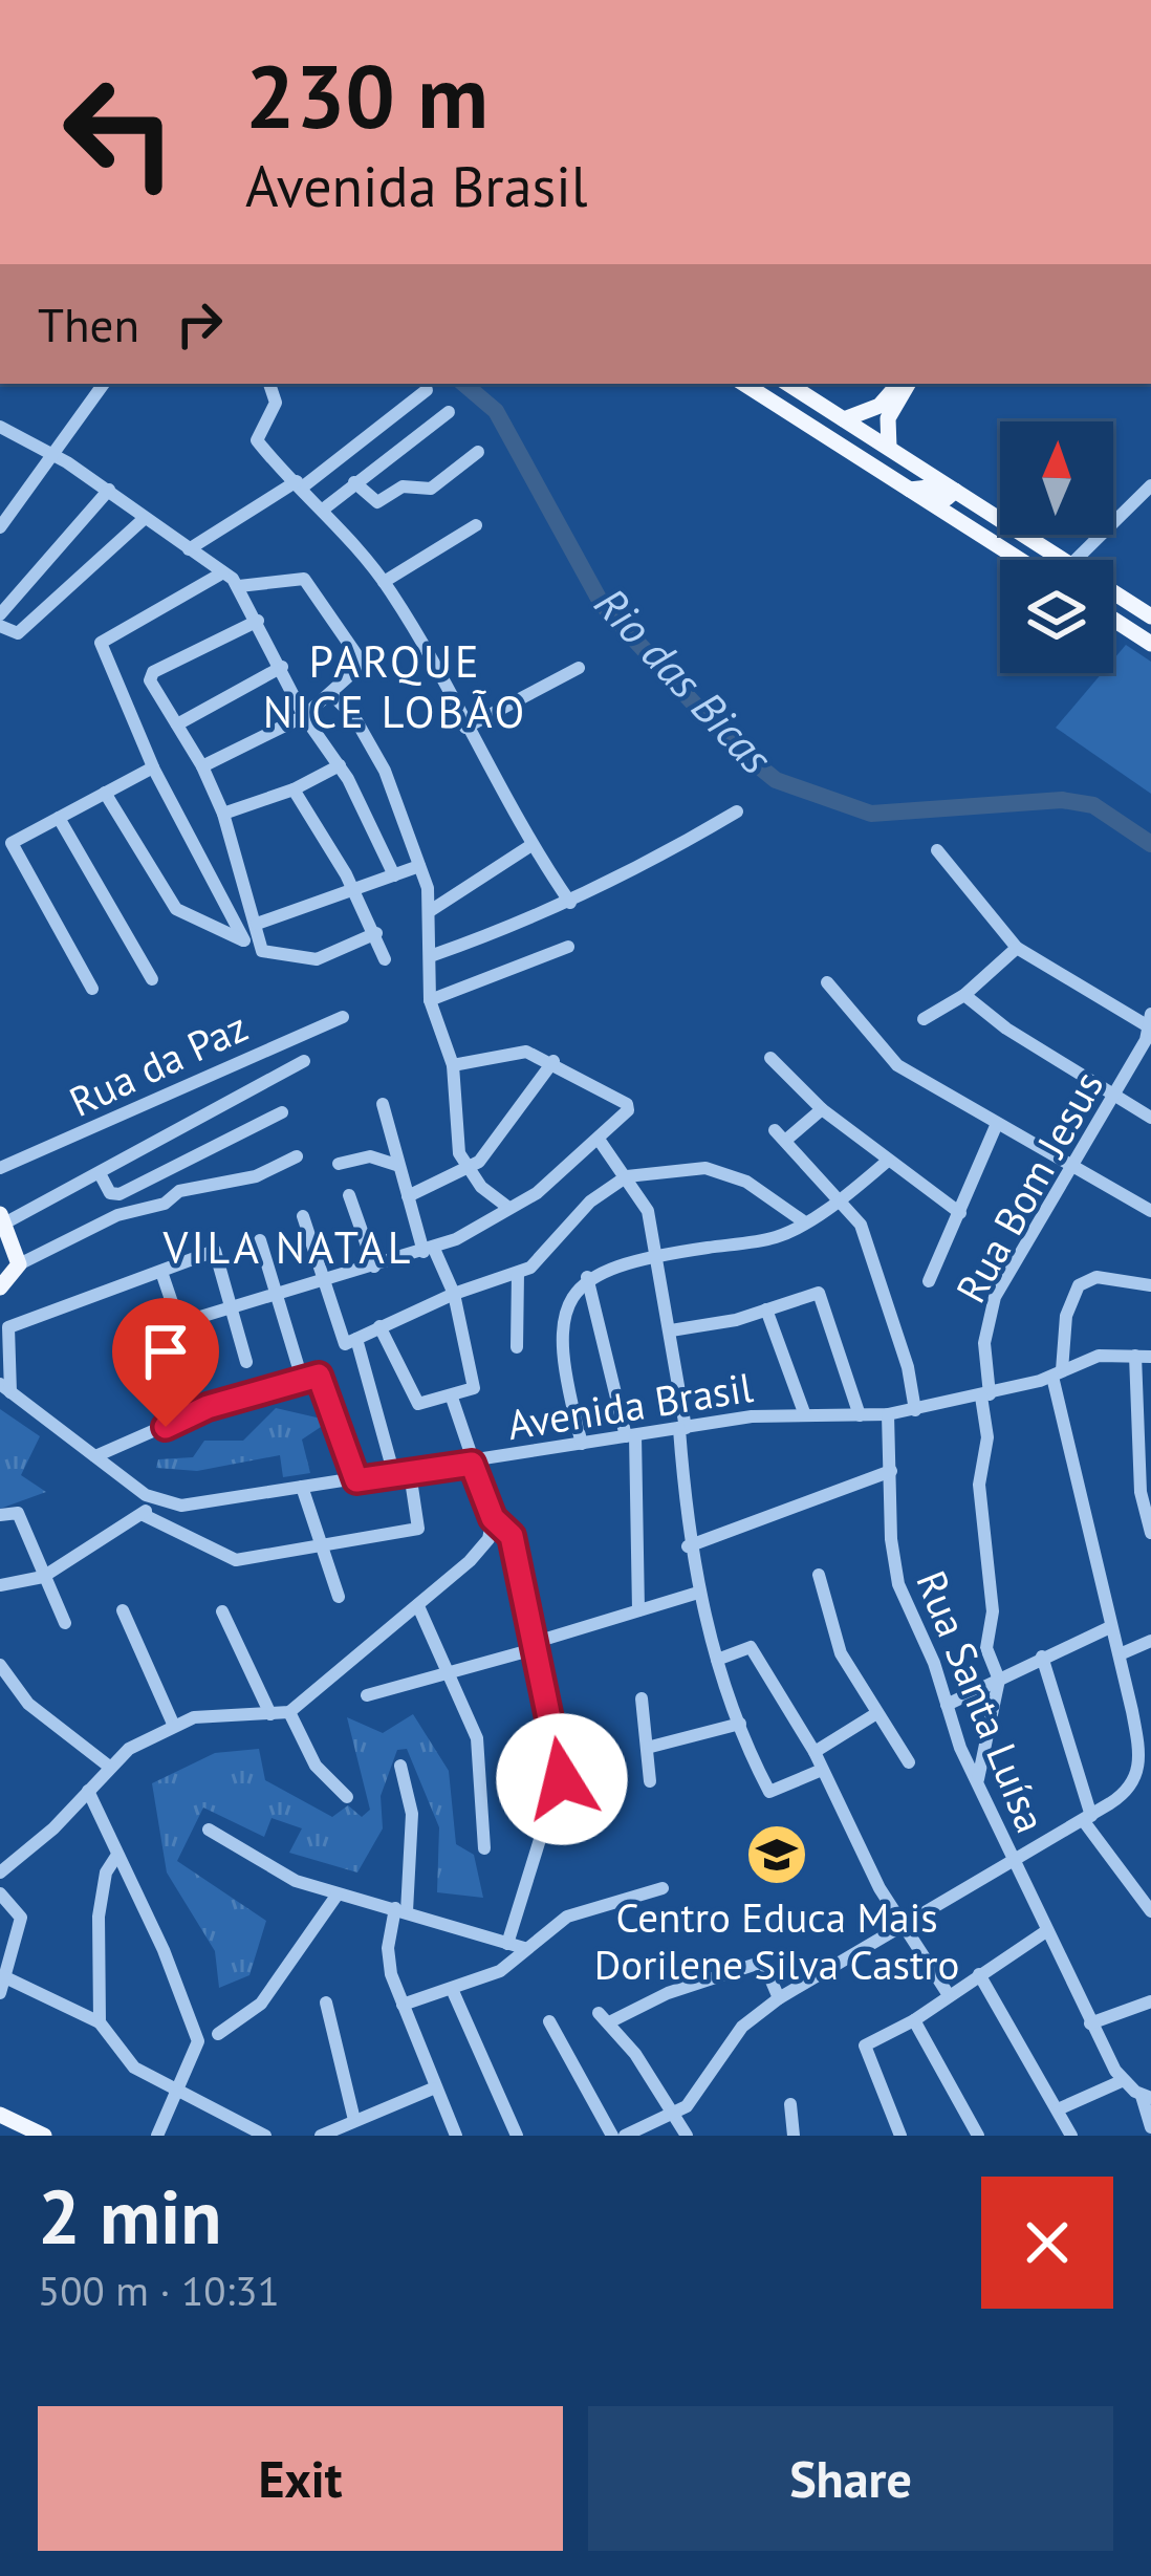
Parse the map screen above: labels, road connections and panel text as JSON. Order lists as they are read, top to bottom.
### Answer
{
  "streets": {
    "street": [
      "Rua da Paz",
      "Rua Bom Jesus",
      "Avenida Brasil",
      "Rua Santa Luísa"
    ]
  },
  "crossings": [
    ["Rua Bom Jesus", "Avenida Brasil"],
    ["Rua Bom Jesus", "Rua Santa Luísa"],
    ["Avenida Brasil", "Rua Santa Luísa"]
  ],
  "districts": ["PARQUE NICE LOBÃO", "VILA NATAL"],
  "water": ["Rio das Bicas"],
  "places": {
    "school or university": ["Centro Educa Mais Dorilene Silva Castro"]
  },
  "north": "top",
  "page": {
    "turn": ["230 m", "Avenida Brasil"],
    "then": "Then",
    "heading": ["2 min", "500 m · 10:31"],
    "buttons": ["Exit", "Share"]
  }
}
